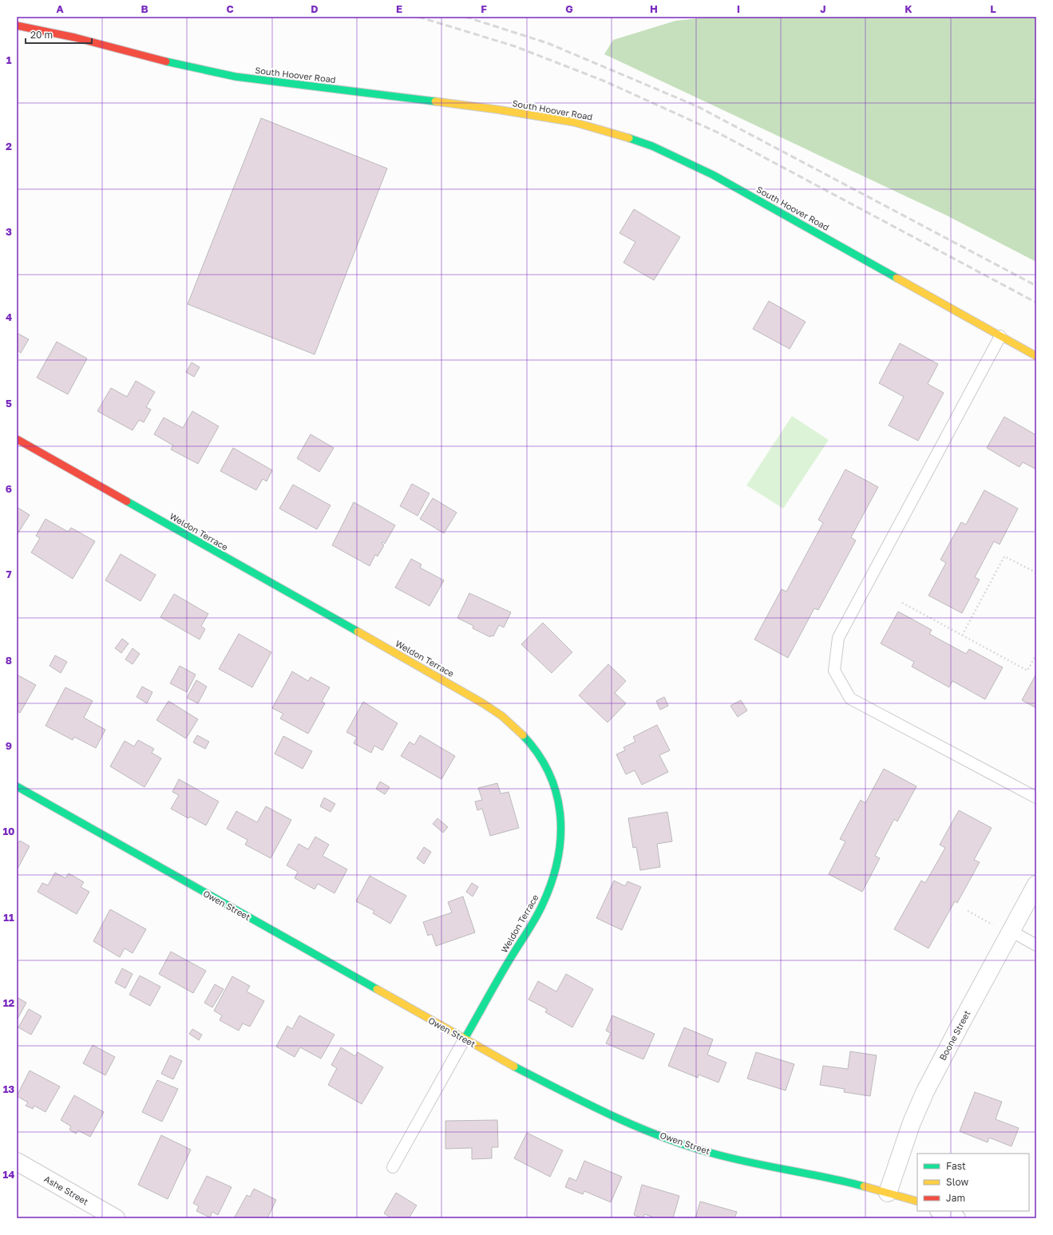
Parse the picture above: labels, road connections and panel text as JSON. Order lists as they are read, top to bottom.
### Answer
{
  "streets": {
    "street": [
      "South Hoover Road",
      "Weldon Terrace",
      "Owen Street",
      "Boone Street",
      "Ashe Street"
    ]
  },
  "crossings": [
    ["Weldon Terrace", "Owen Street"],
    ["Owen Street", "Boone Street"]
  ],
  "legend": ["Fast", "Slow", "Jam"],
  "scale_bar": "20 m",
  "grid": {
    "columns": [
      "A",
      "B",
      "C",
      "D",
      "E",
      "F",
      "G",
      "H",
      "I",
      "J",
      "K",
      "L"
    ],
    "rows": [
      "1",
      "2",
      "3",
      "4",
      "5",
      "6",
      "7",
      "8",
      "9",
      "10",
      "11",
      "12",
      "13",
      "14"
    ]
  }
}
